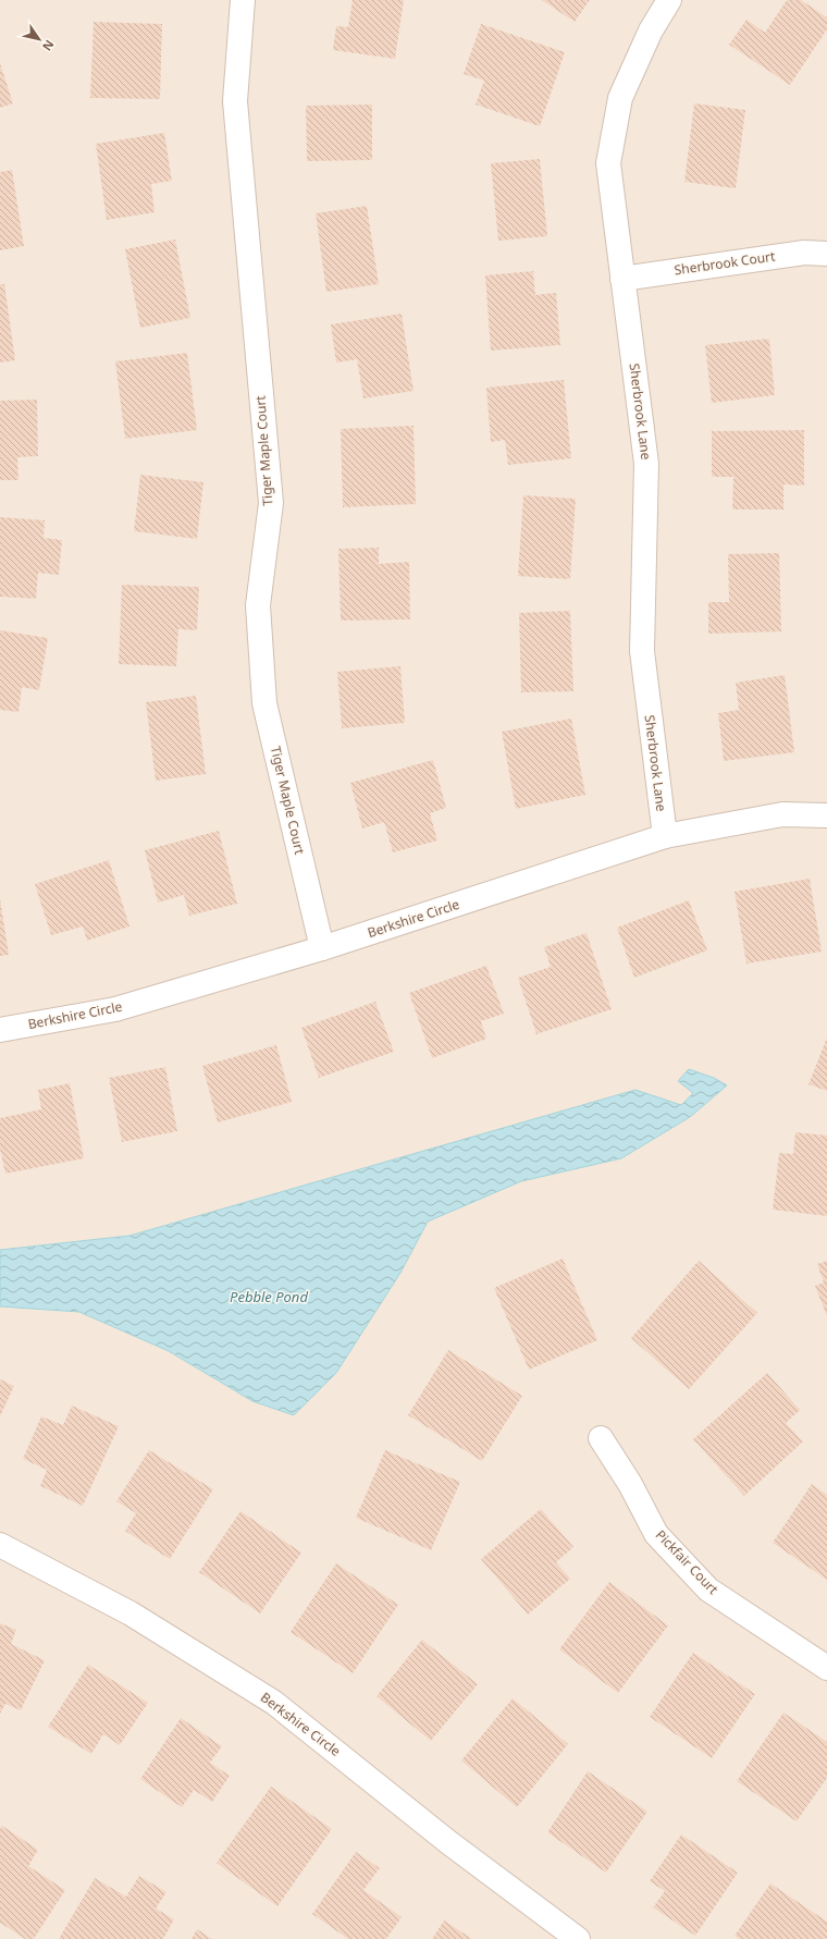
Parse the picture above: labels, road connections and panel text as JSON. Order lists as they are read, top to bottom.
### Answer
{
  "streets": {
    "street": [
      "Sherbrook Court",
      "Sherbrook Lane",
      "Tiger Maple Court",
      "Berkshire Circle",
      "Pickfair Court"
    ]
  },
  "crossings": [
    ["Sherbrook Court", "Sherbrook Lane"],
    ["Sherbrook Lane", "Berkshire Circle"],
    ["Tiger Maple Court", "Berkshire Circle"]
  ],
  "water": ["Pebble Pond"],
  "north": "bottom right"
}
